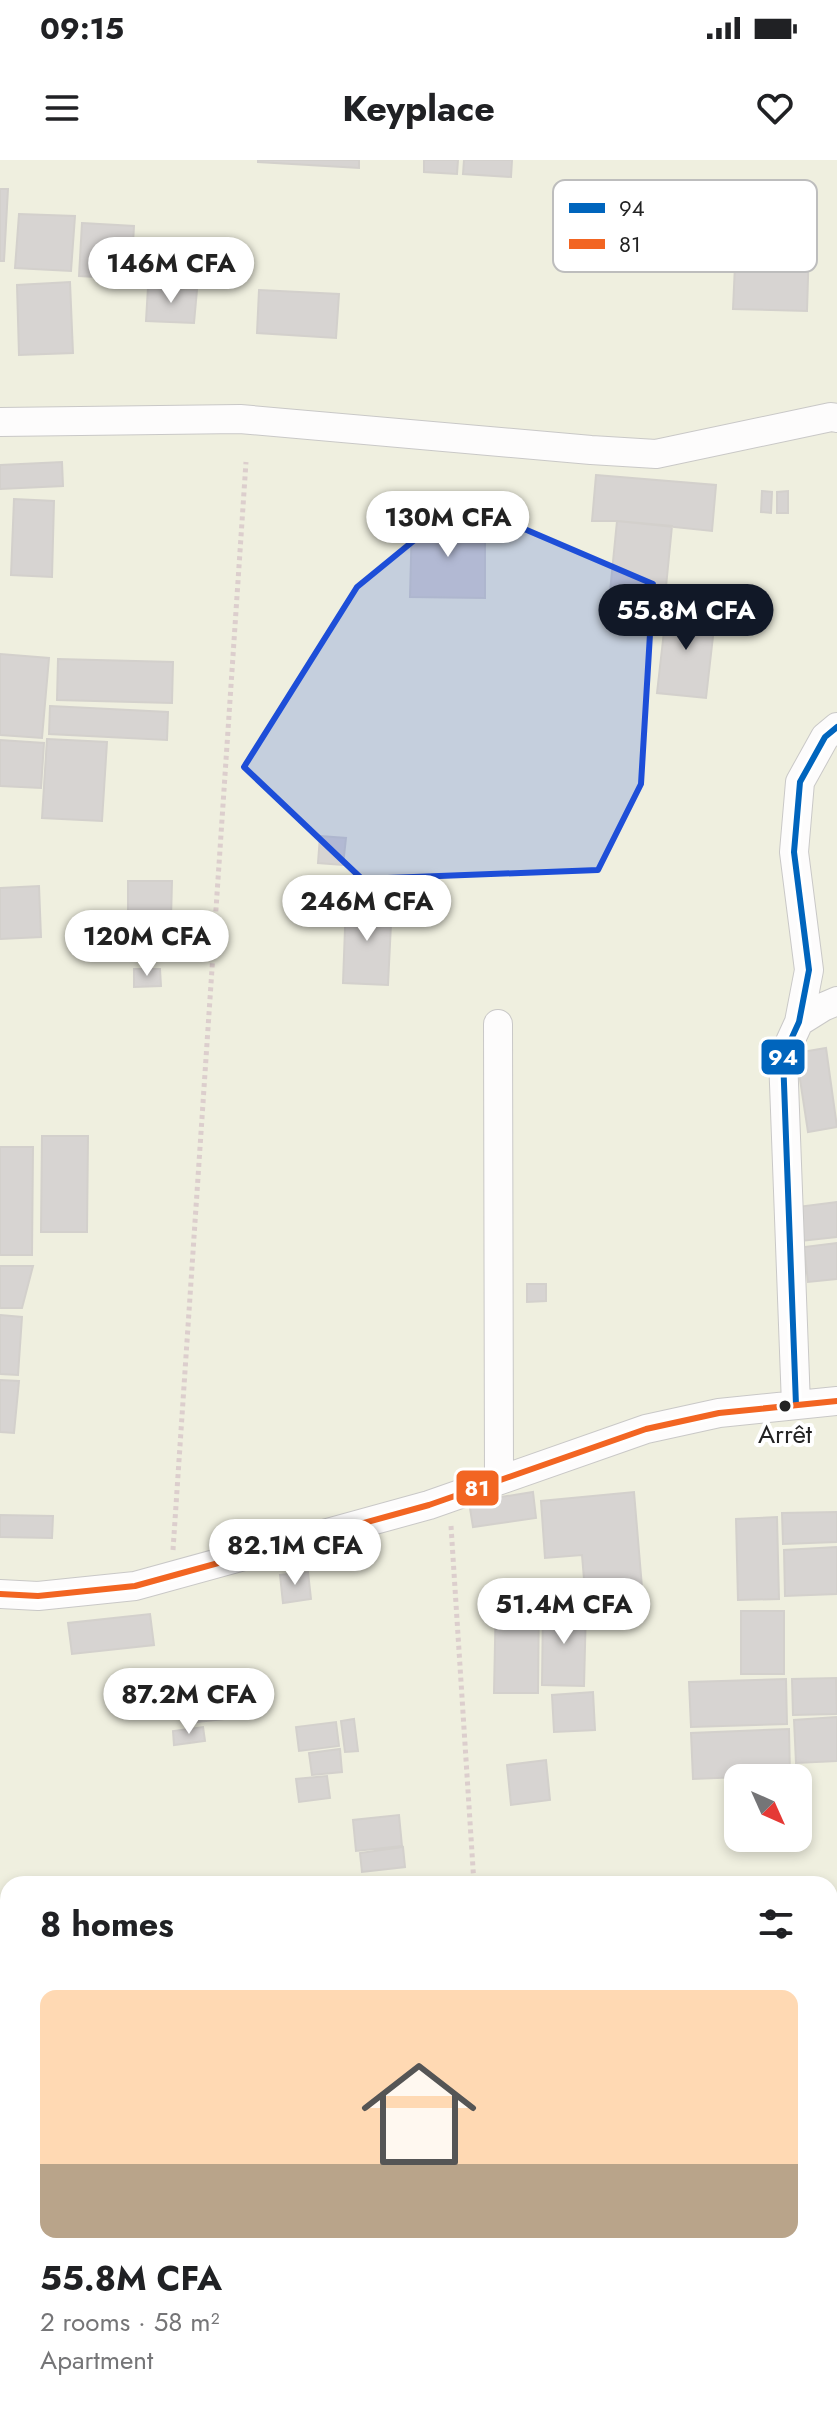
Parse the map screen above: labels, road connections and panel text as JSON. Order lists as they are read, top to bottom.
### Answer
{
  "places": ["Arrêt"],
  "lines": ["transit line 94", "transit line 81"],
  "legend": ["94", "81"],
  "north": "bottom right",
  "page": {
    "status": "09:15",
    "header": "Keyplace",
    "price": [
      "146M CFA",
      "130M CFA",
      "55.8M CFA",
      "246M CFA",
      "120M CFA",
      "82.1M CFA",
      "51.4M CFA",
      "87.2M CFA"
    ],
    "heading": "8 homes",
    "list": [
      {
        "name": "55.8M CFA",
        "note": "2 rooms · 58 m² · Apartment"
      }
    ]
  }
}
